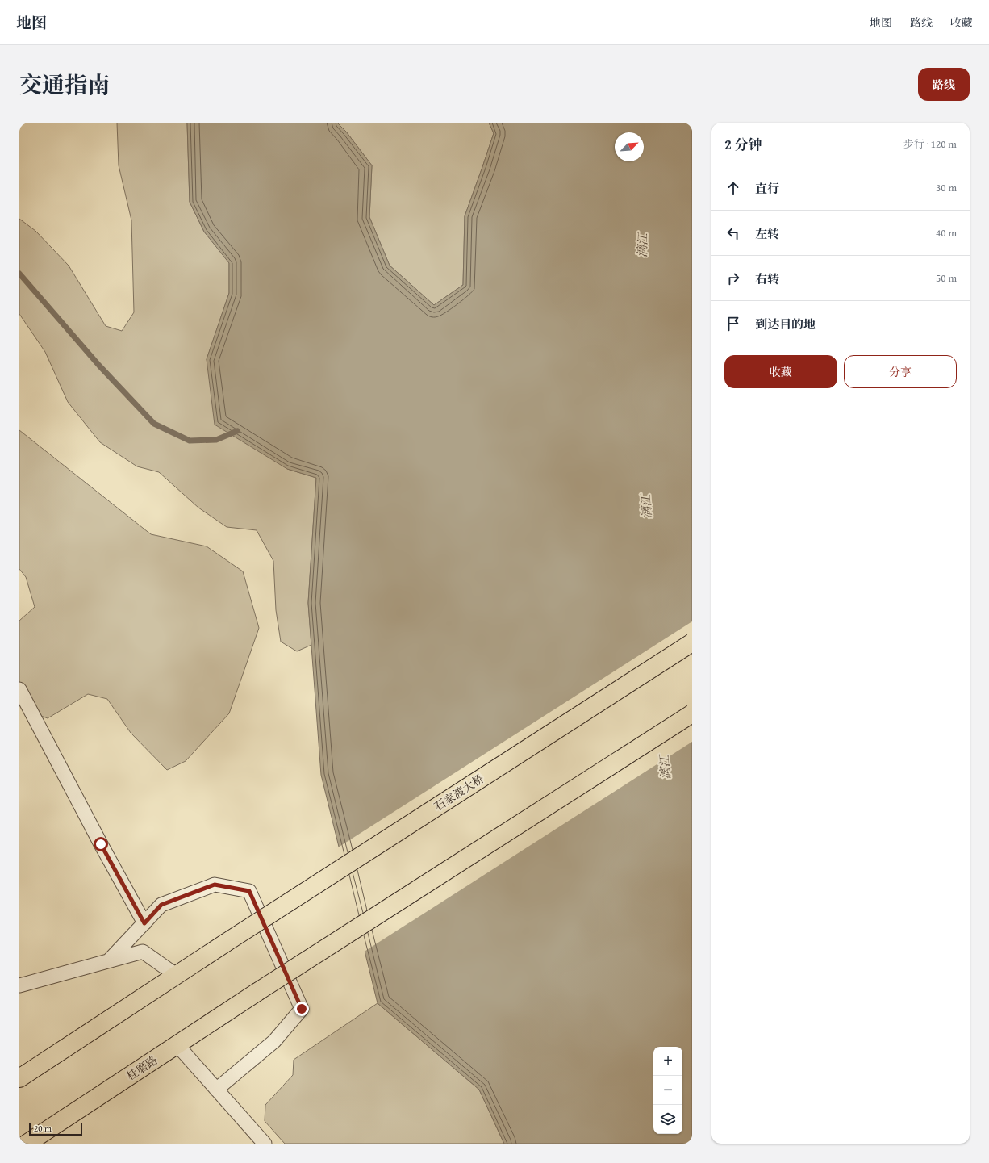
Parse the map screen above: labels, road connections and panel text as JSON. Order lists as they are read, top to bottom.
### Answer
{
  "streets": {
    "main road": ["石家渡大桥", "桂磨路"]
  },
  "water": ["漓江"],
  "scale_bar": "20 m",
  "north": "top right",
  "page": {
    "header": "地图",
    "nav": ["地图", "路线", "收藏"],
    "title": "交通指南",
    "buttons": [
      "路线",
      ["收藏", "分享"]
    ],
    "heading": ["2 分钟", "步行 · 120 m"],
    "list": [
      ["直行", "30 m"],
      ["左转", "40 m"],
      ["右转", "50 m"],
      "到达目的地"
    ],
    "map_buttons": ["+", "−"],
    "scale": "20 m"
  }
}
